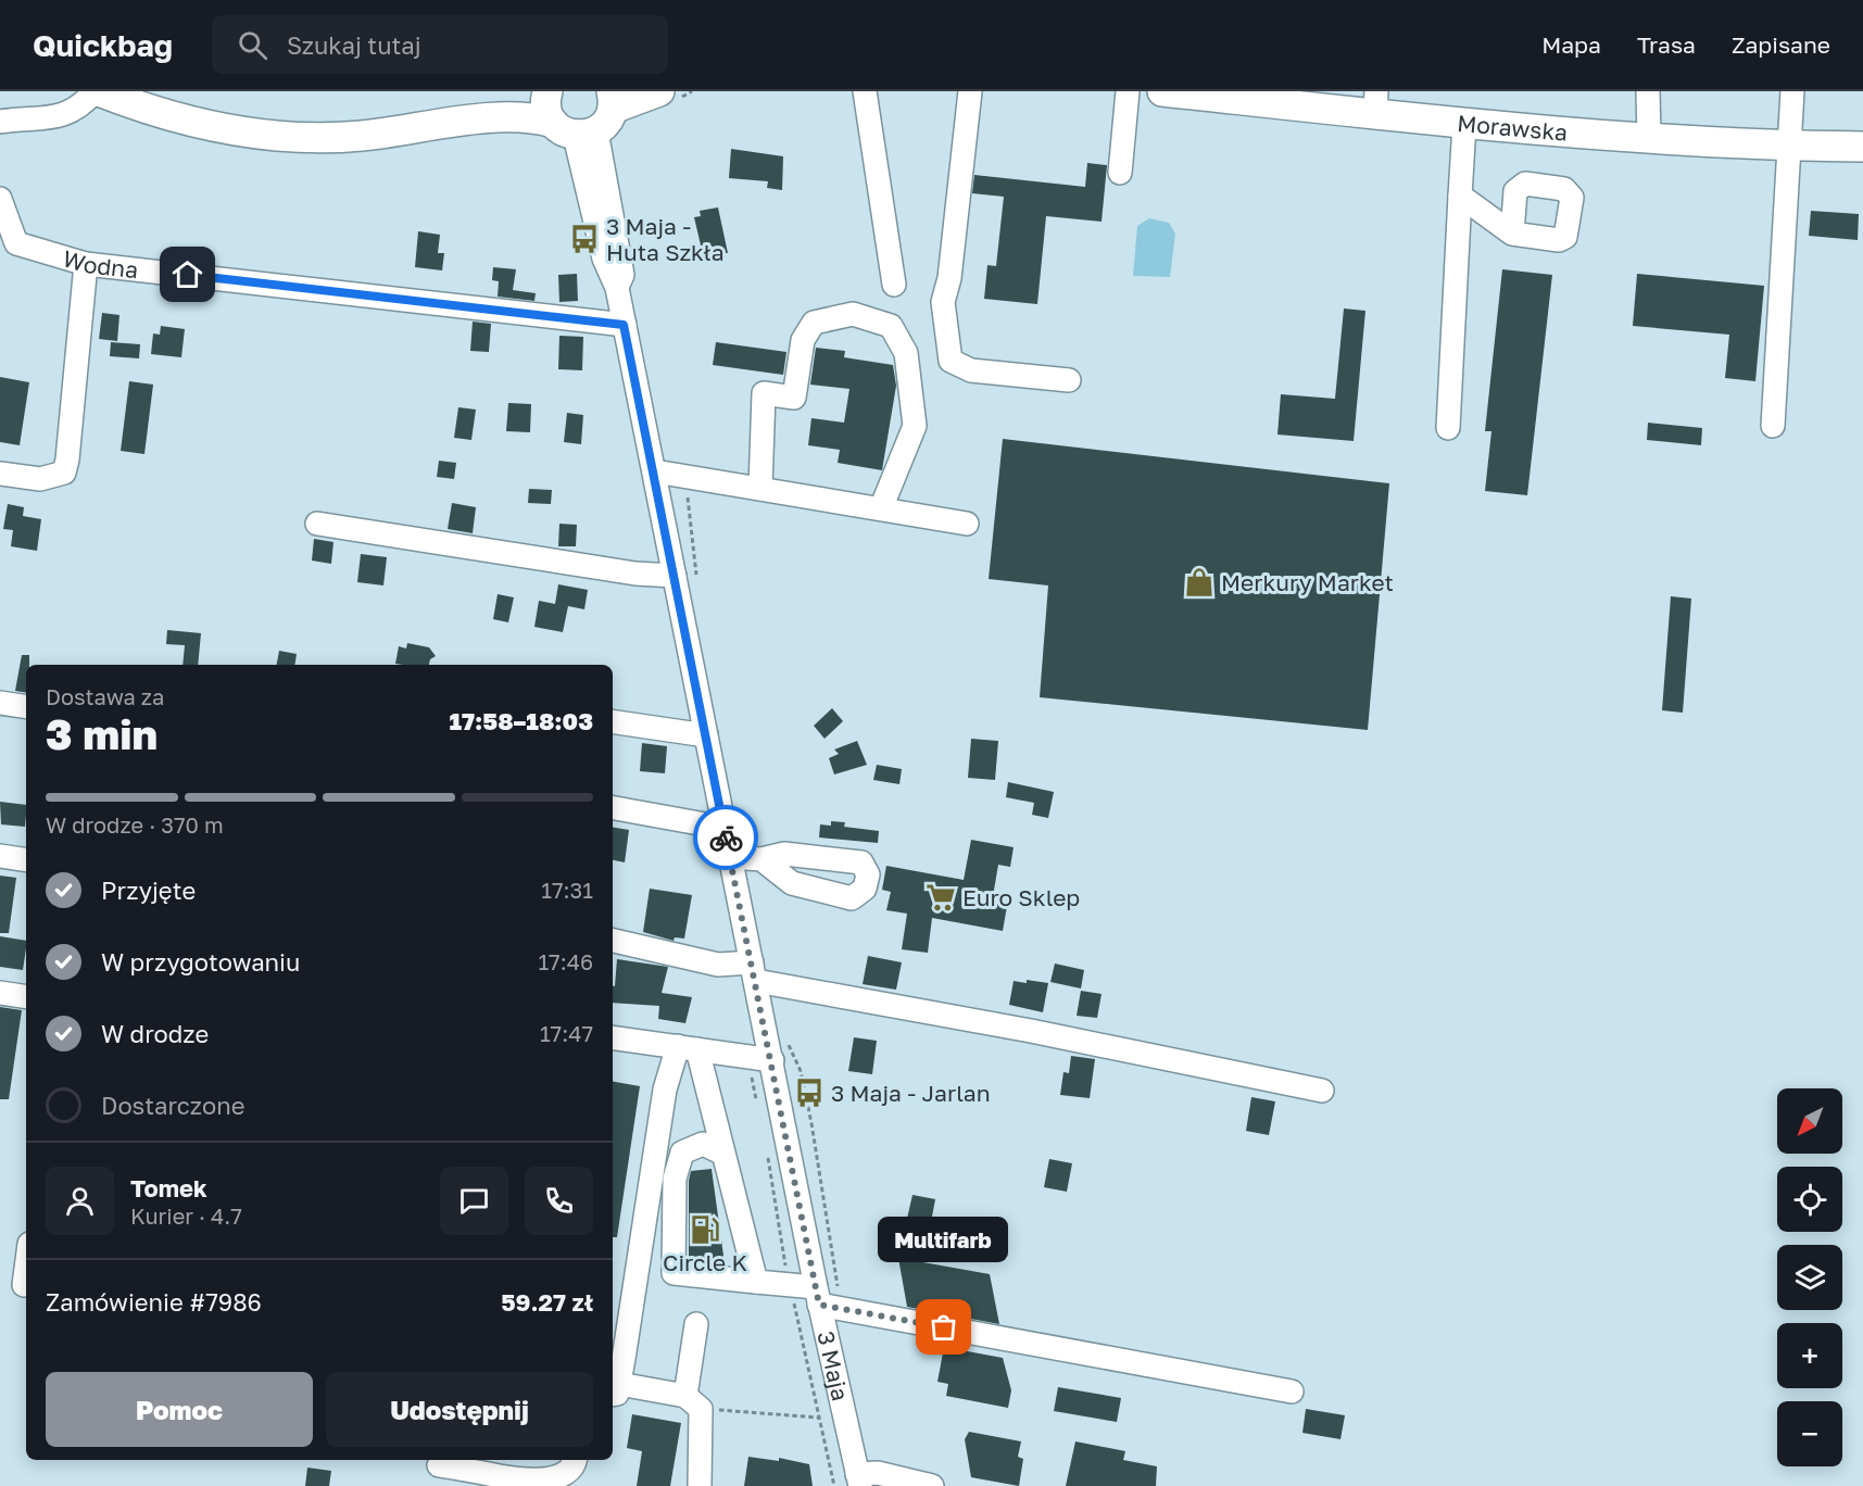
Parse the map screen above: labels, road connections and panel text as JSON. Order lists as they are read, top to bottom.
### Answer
{
  "streets": {
    "main road": ["Morawska"],
    "street": ["Wodna", "3 Maja"]
  },
  "crossings": [
    ["Wodna", "3 Maja"]
  ],
  "places": {
    "bus stop": ["3 Maja - Huta Szkła", "3 Maja - Jarlan"],
    "shop": ["Merkury Market"],
    "supermarket": ["Euro Sklep"],
    "fuel station": ["Circle K"],
    "other": ["Multifarb"]
  },
  "north": "bottom left",
  "page": {
    "header": "Quickbag",
    "search": "Szukaj tutaj",
    "nav": ["Mapa", "Trasa", "Zapisane"],
    "heading": ["3 min", "Dostawa za", "17:58–18:03"],
    "panel": [
      "Tomek",
      "Kurier · 4.7",
      "Zamówienie #7986",
      "59.27 zł"
    ],
    "bar": "W drodze · 370 m",
    "list": [
      ["Przyjęte", "17:31"],
      ["W przygotowaniu", "17:46"],
      ["W drodze", "17:47"],
      "Dostarczone"
    ],
    "map_buttons": ["+", "−"],
    "bubble": "Multifarb",
    "buttons": ["Pomoc", "Udostępnij"]
  }
}
